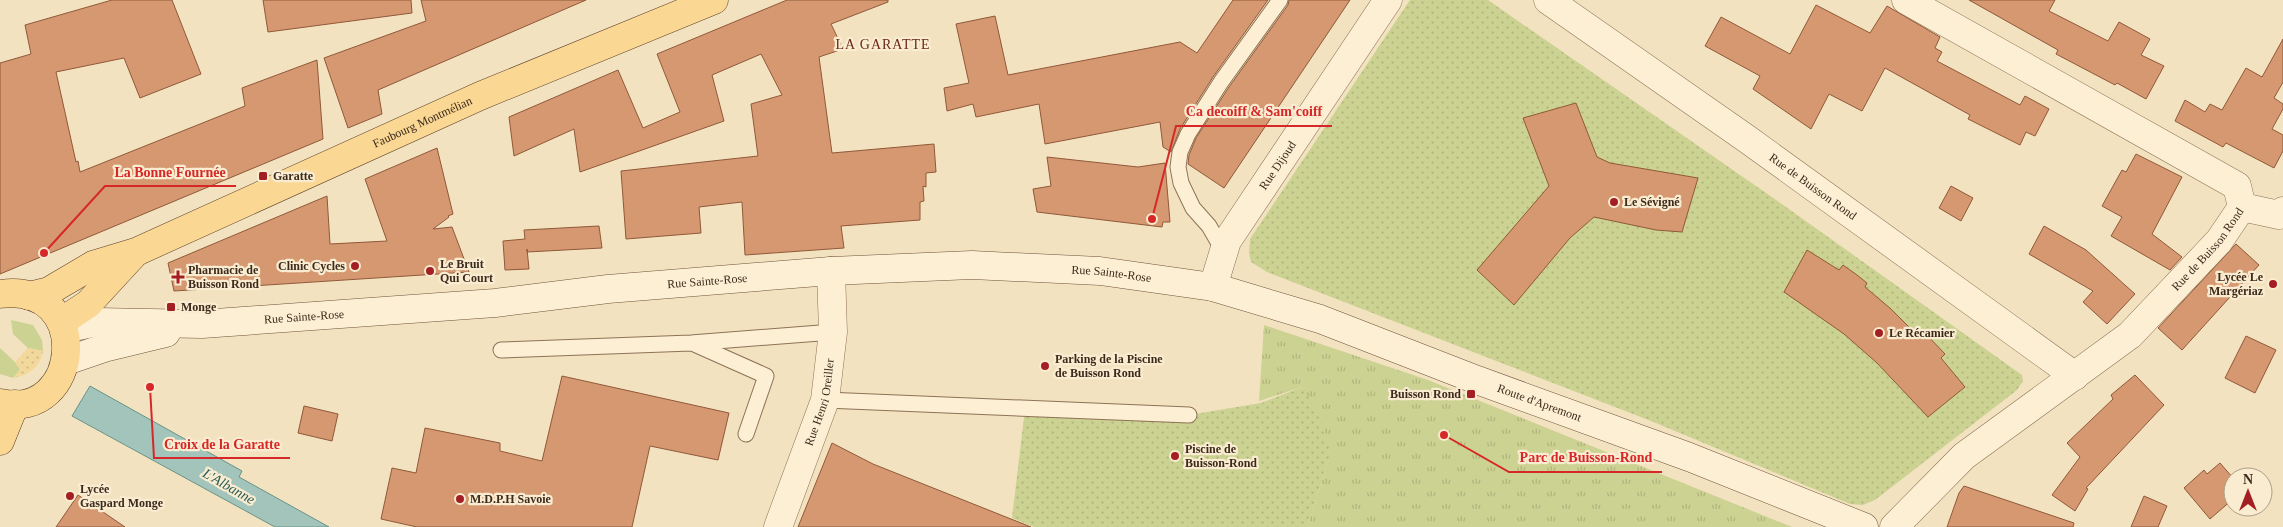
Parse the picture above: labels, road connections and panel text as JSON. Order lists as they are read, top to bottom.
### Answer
{
  "streets": {
    "main road": ["Faubourg Montmélian"],
    "street": [
      "Rue Dijoud",
      "Rue de Buisson Rond",
      "Rue Sainte-Rose",
      "Rue Henri Oreiller",
      "Route d'Apremont"
    ]
  },
  "crossings": [
    ["Faubourg Montmélian", "Rue Sainte-Rose"],
    ["Rue Dijoud", "Rue Sainte-Rose"],
    ["Rue Dijoud", "Route d'Apremont"],
    ["Rue Sainte-Rose", "Rue Henri Oreiller"],
    ["Rue Sainte-Rose", "Route d'Apremont"]
  ],
  "districts": ["LA GARATTE"],
  "water": ["L'Albanne"],
  "places": {
    "transit": ["Garatte", "Monge", "Buisson Rond"],
    "other": [
      "Le Sévigné",
      "Ca decoiff & Sam'coiff",
      "La Bonne Fournée",
      "Clinic Cycles",
      "Le Bruit Qui Court",
      "Lycée Le Margériaz",
      "Le Récamier",
      "Parking de la Piscine de Buisson Rond",
      "Croix de la Garatte",
      "Parc de Buisson-Rond",
      "Piscine de Buisson-Rond",
      "Lycée Gaspard Monge",
      "M.D.P.H Savoie"
    ],
    "health": ["Pharmacie de Buisson Rond"]
  },
  "north": "top"
}
